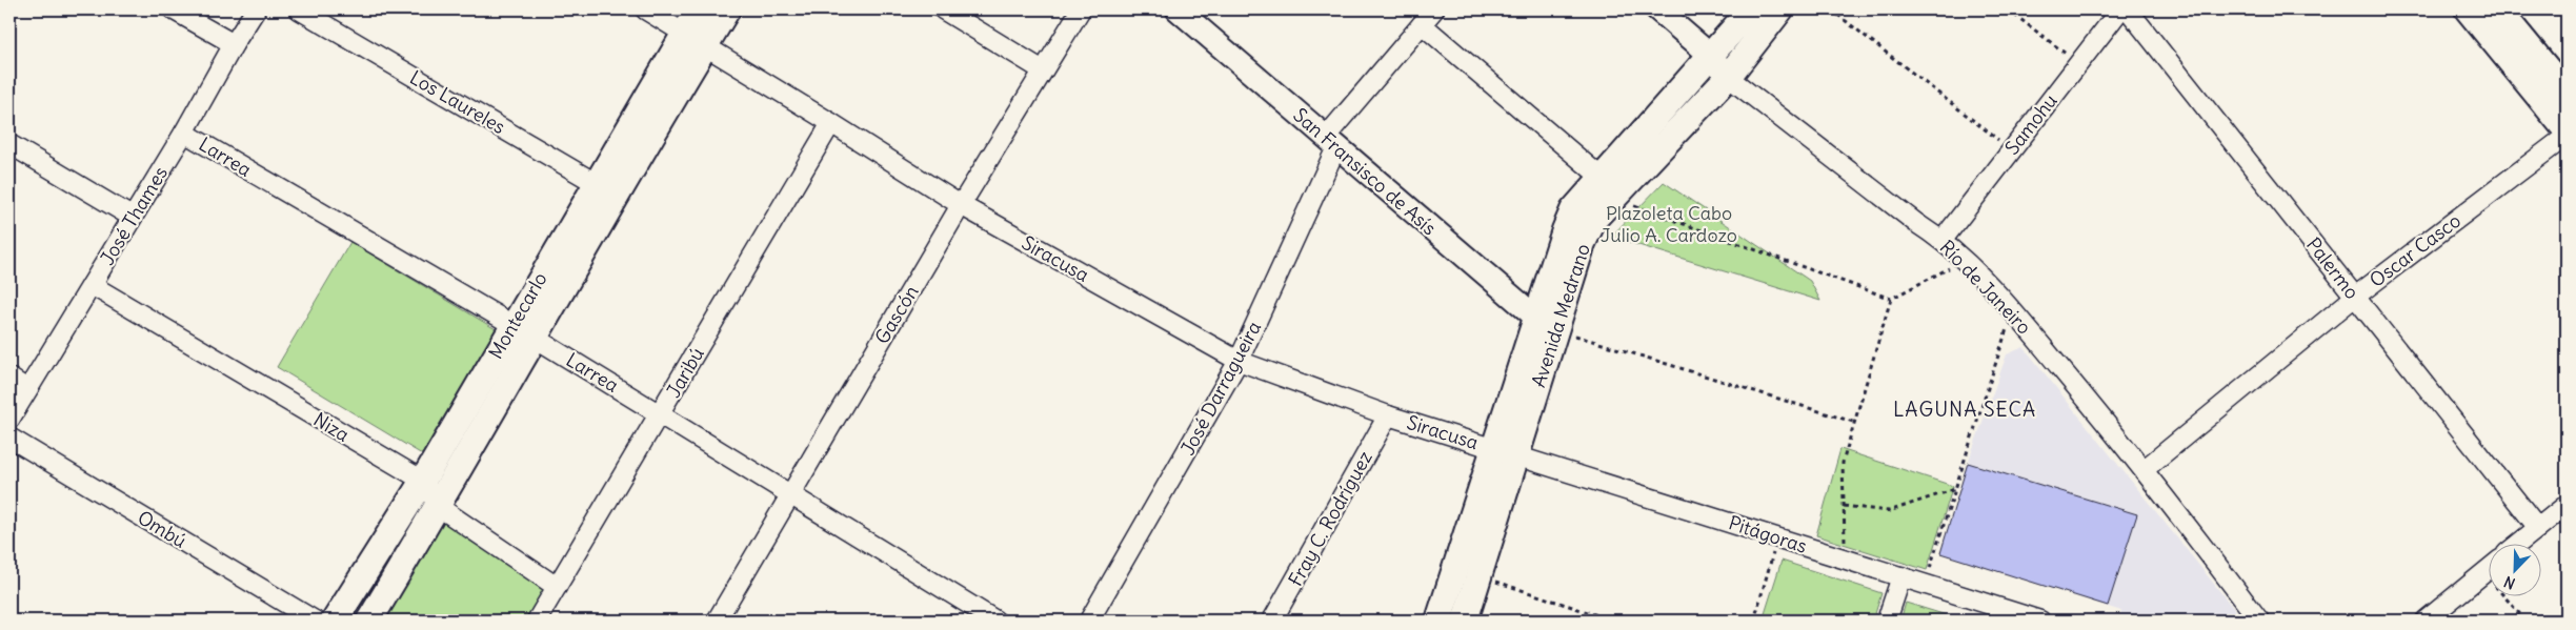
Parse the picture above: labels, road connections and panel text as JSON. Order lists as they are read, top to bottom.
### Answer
{
  "streets": {
    "main road": ["Montecarlo", "Avenida Medrano"],
    "street": [
      "Los Laureles",
      "Samohu",
      "Larrea",
      "San Fransisco de Asís",
      "José Thames",
      "Oscar Casco",
      "Siracusa",
      "Palermo",
      "Río de Janeiro",
      "Gascón",
      "Jaribú",
      "José Darragueira",
      "Niza",
      "Fray C. Rodríguez",
      "Ombú",
      "Pitágoras"
    ]
  },
  "crossings": [
    ["Los Laureles", "Montecarlo"],
    ["Samohu", "Río de Janeiro"],
    ["Larrea", "José Thames"],
    ["Larrea", "Gascón"],
    ["Larrea", "Montecarlo"],
    ["Larrea", "Jaribú"],
    ["San Fransisco de Asís", "Avenida Medrano"],
    ["San Fransisco de Asís", "José Darragueira"],
    ["José Thames", "Niza"],
    ["Oscar Casco", "Palermo"],
    ["Oscar Casco", "Río de Janeiro"],
    ["Siracusa", "Gascón"],
    ["Siracusa", "Montecarlo"],
    ["Siracusa", "Avenida Medrano"],
    ["Siracusa", "Jaribú"],
    ["Siracusa", "José Darragueira"],
    ["Siracusa", "Fray C. Rodríguez"],
    ["Siracusa", "Pitágoras"],
    ["Río de Janeiro", "Avenida Medrano"],
    ["Montecarlo", "Niza"],
    ["Avenida Medrano", "Pitágoras"],
    ["Jaribú", "Niza"]
  ],
  "districts": ["LAGUNA SECA"],
  "parks": ["Plazoleta Cabo Julio A. Cardozo"],
  "north": "bottom left"
}
